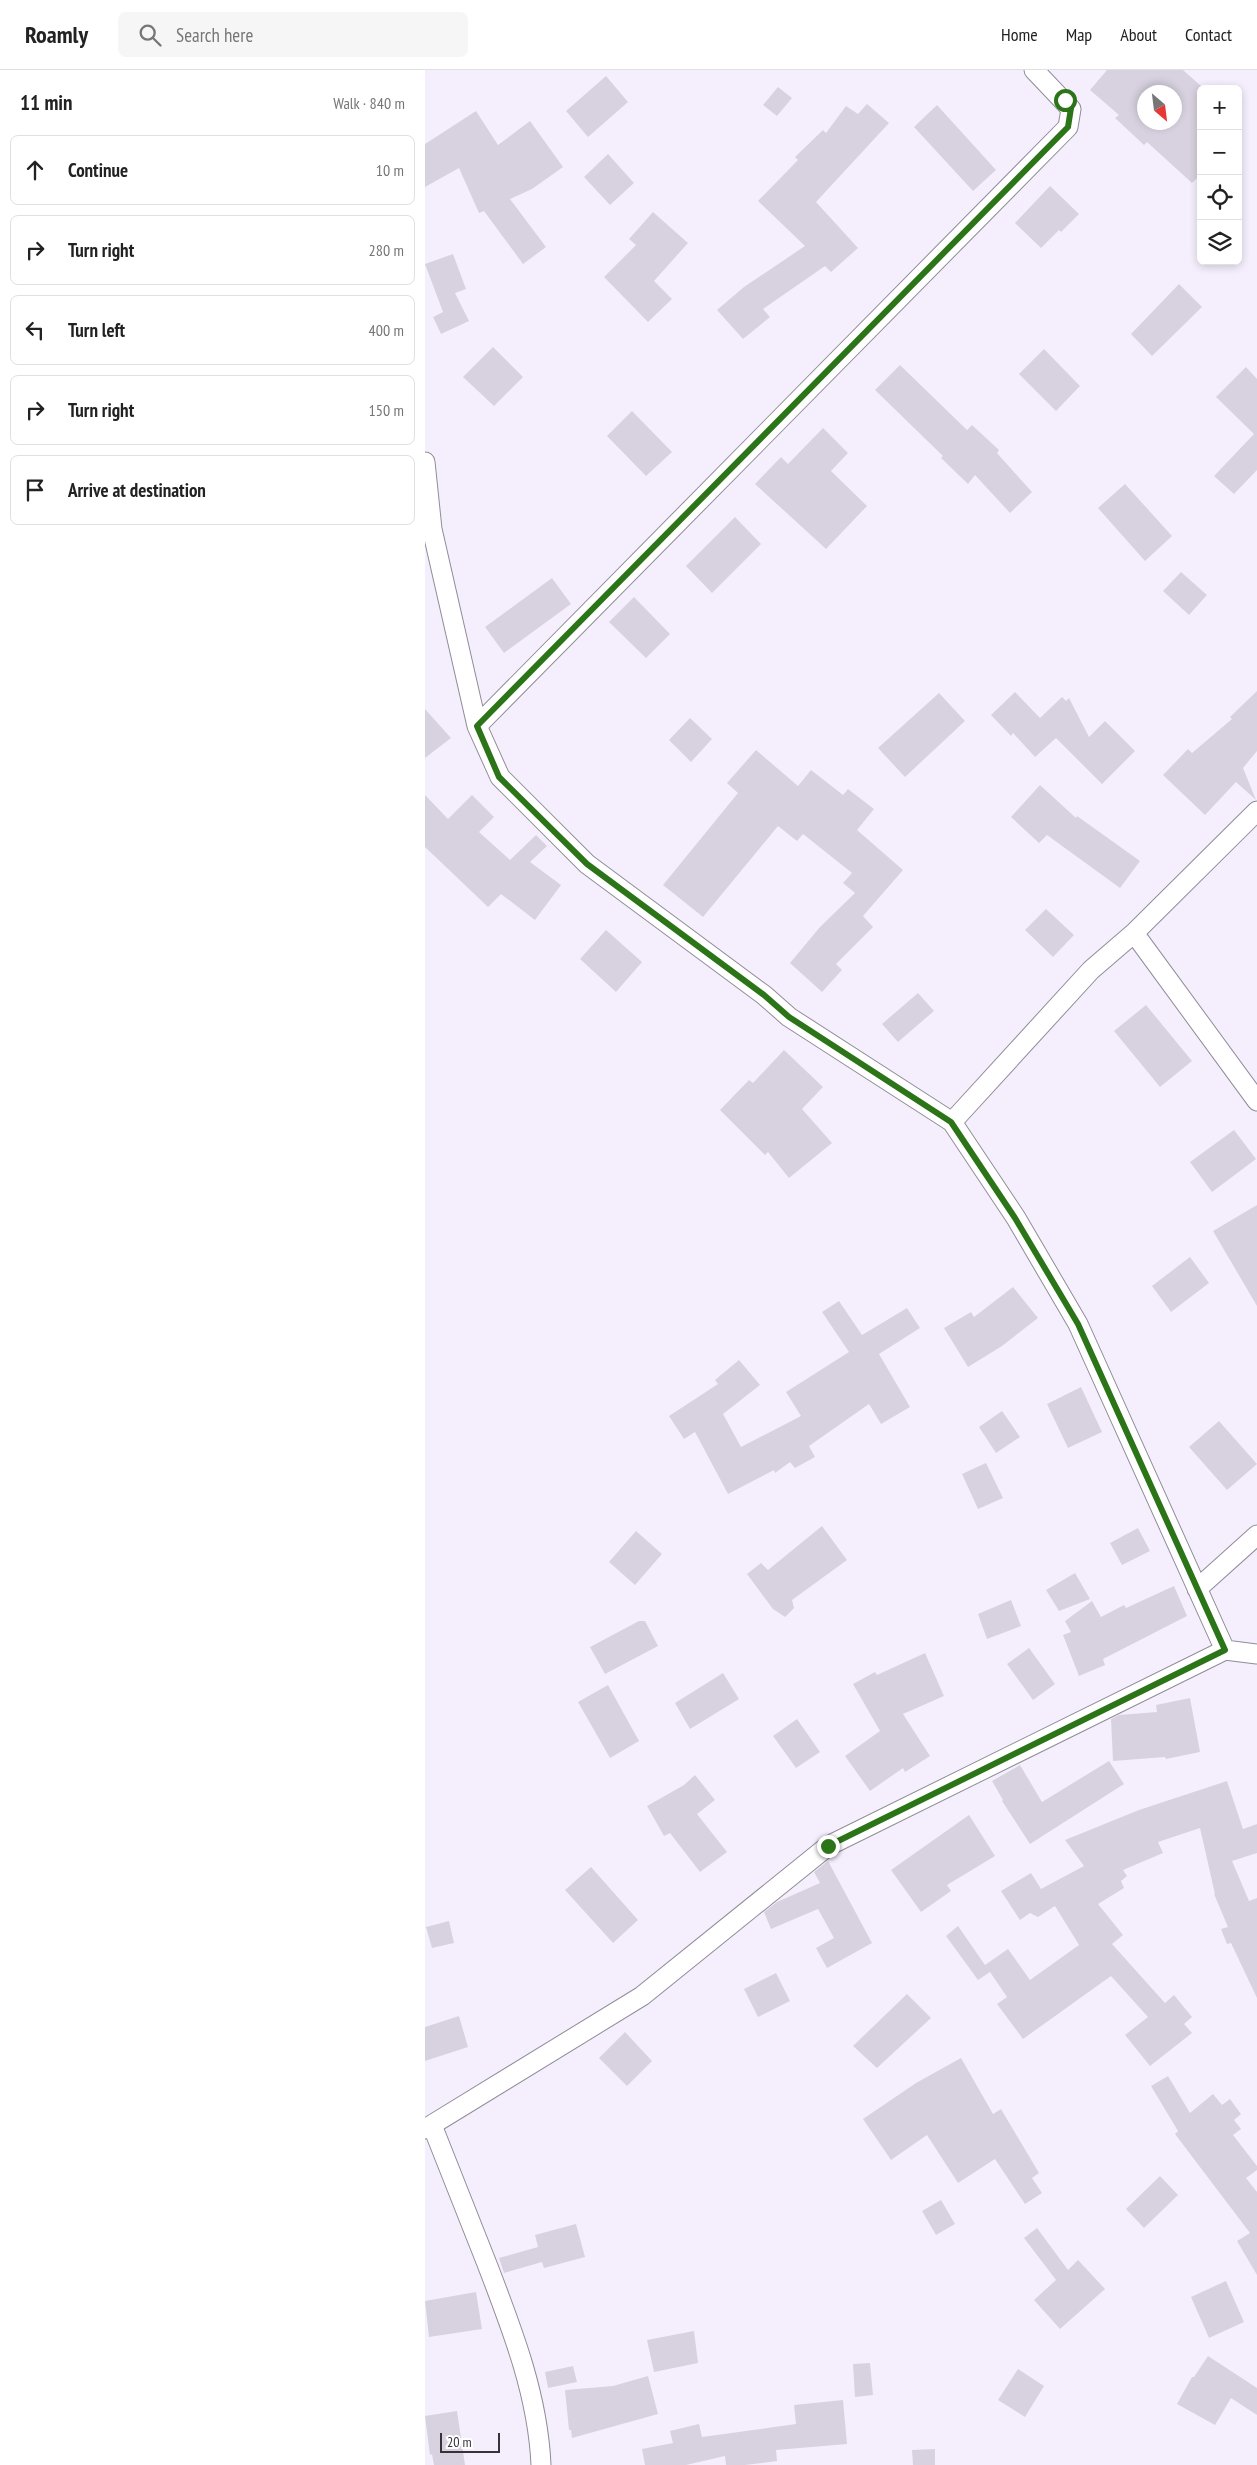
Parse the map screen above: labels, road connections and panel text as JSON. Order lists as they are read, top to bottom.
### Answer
{
  "scale_bar": "20 m",
  "north": "bottom right",
  "page": {
    "header": "Roamly",
    "search": "Search here",
    "nav": [
      "Home",
      "Map",
      "About",
      "Contact"
    ],
    "heading": ["11 min", "Walk · 840 m"],
    "map_buttons": ["+", "−"],
    "list": [
      ["Continue", "10 m"],
      ["Turn right", "280 m"],
      ["Turn left", "400 m"],
      ["Turn right", "150 m"],
      "Arrive at destination"
    ],
    "scale": "20 m"
  }
}
